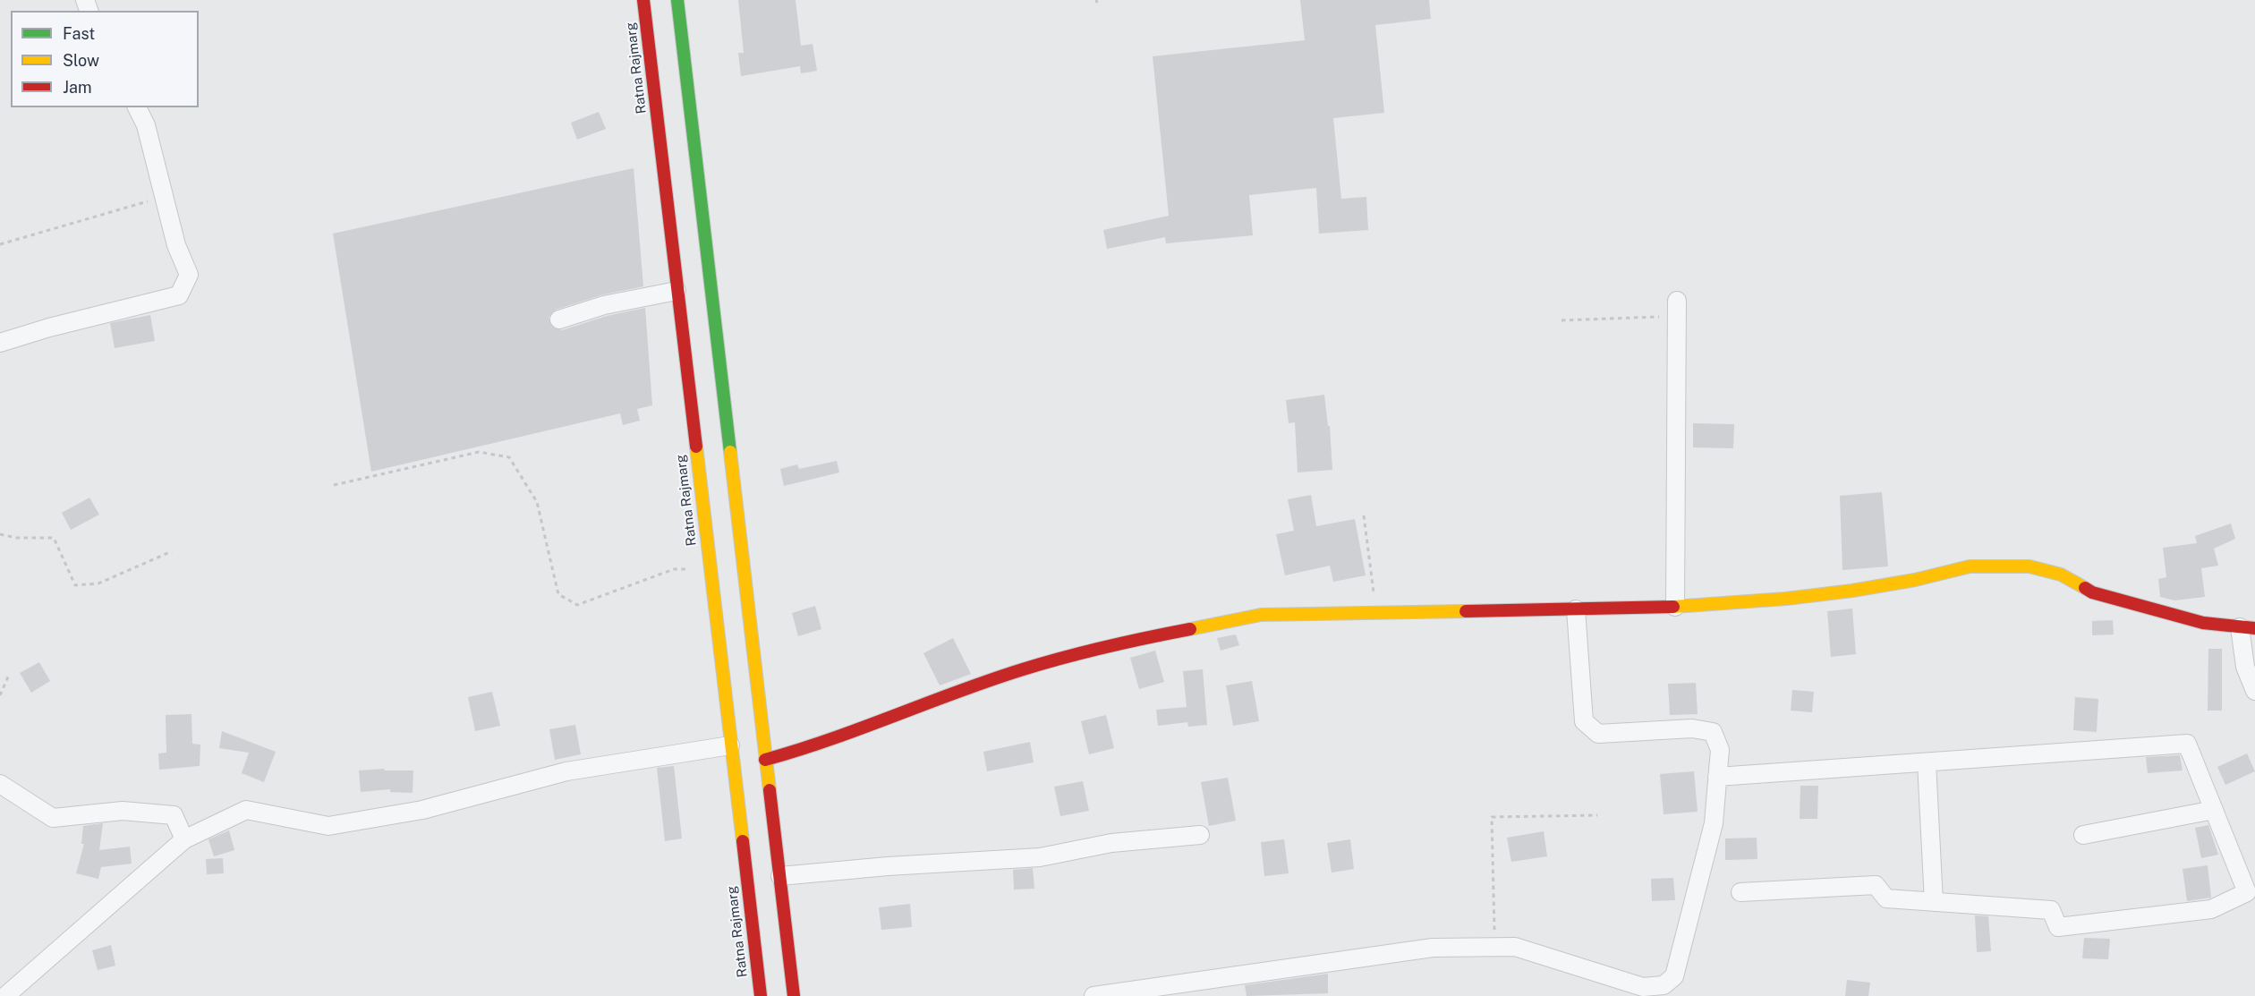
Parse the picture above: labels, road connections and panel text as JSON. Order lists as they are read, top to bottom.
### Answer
{
  "streets": {
    "main road": ["Ratna Rajmarg"]
  },
  "legend": ["Fast", "Slow", "Jam"]
}
